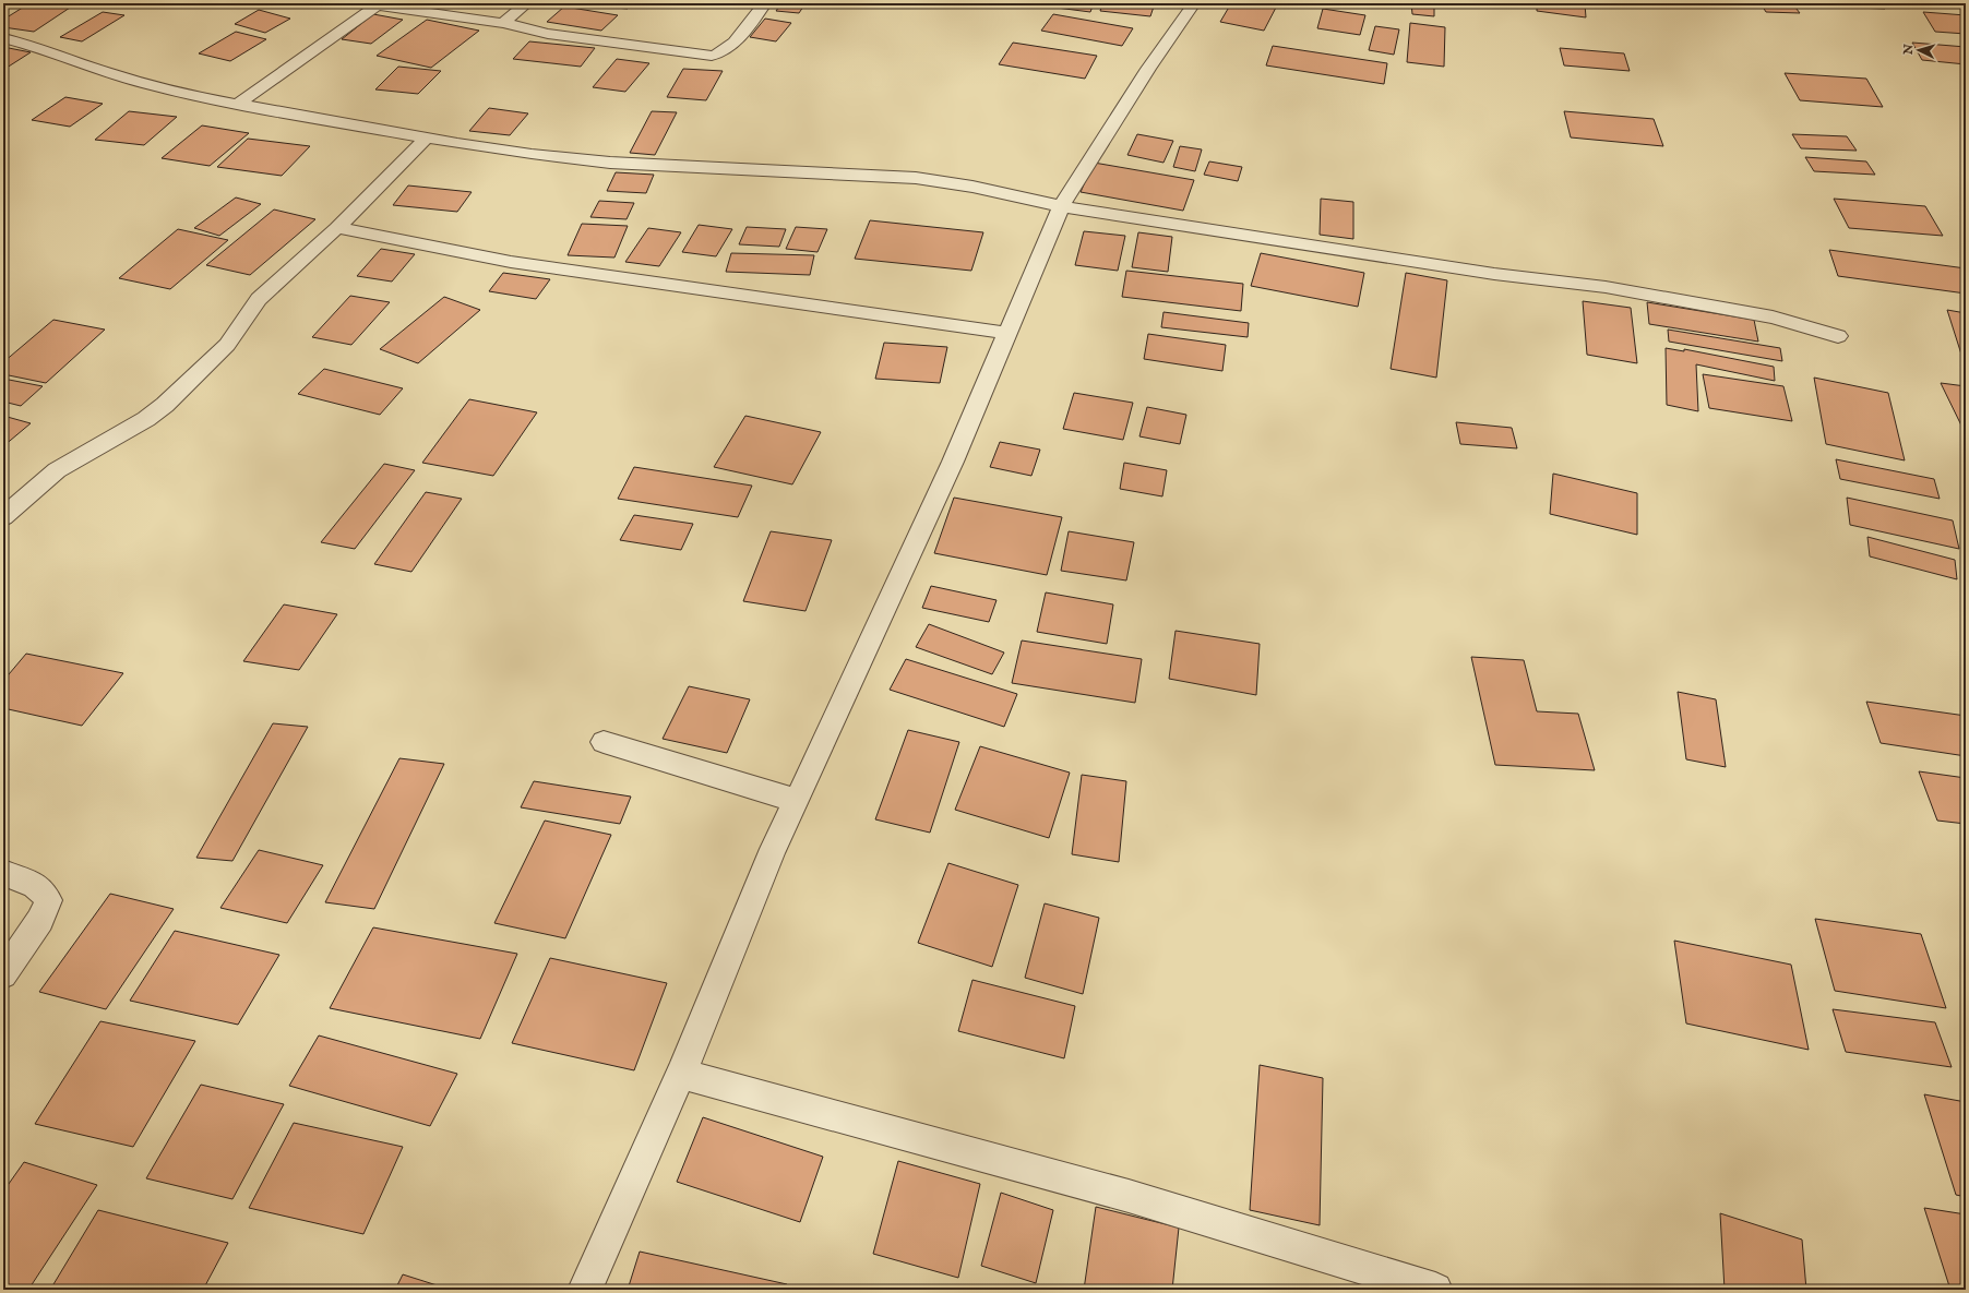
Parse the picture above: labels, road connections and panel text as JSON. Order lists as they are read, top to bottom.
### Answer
{
  "north": "left"
}
